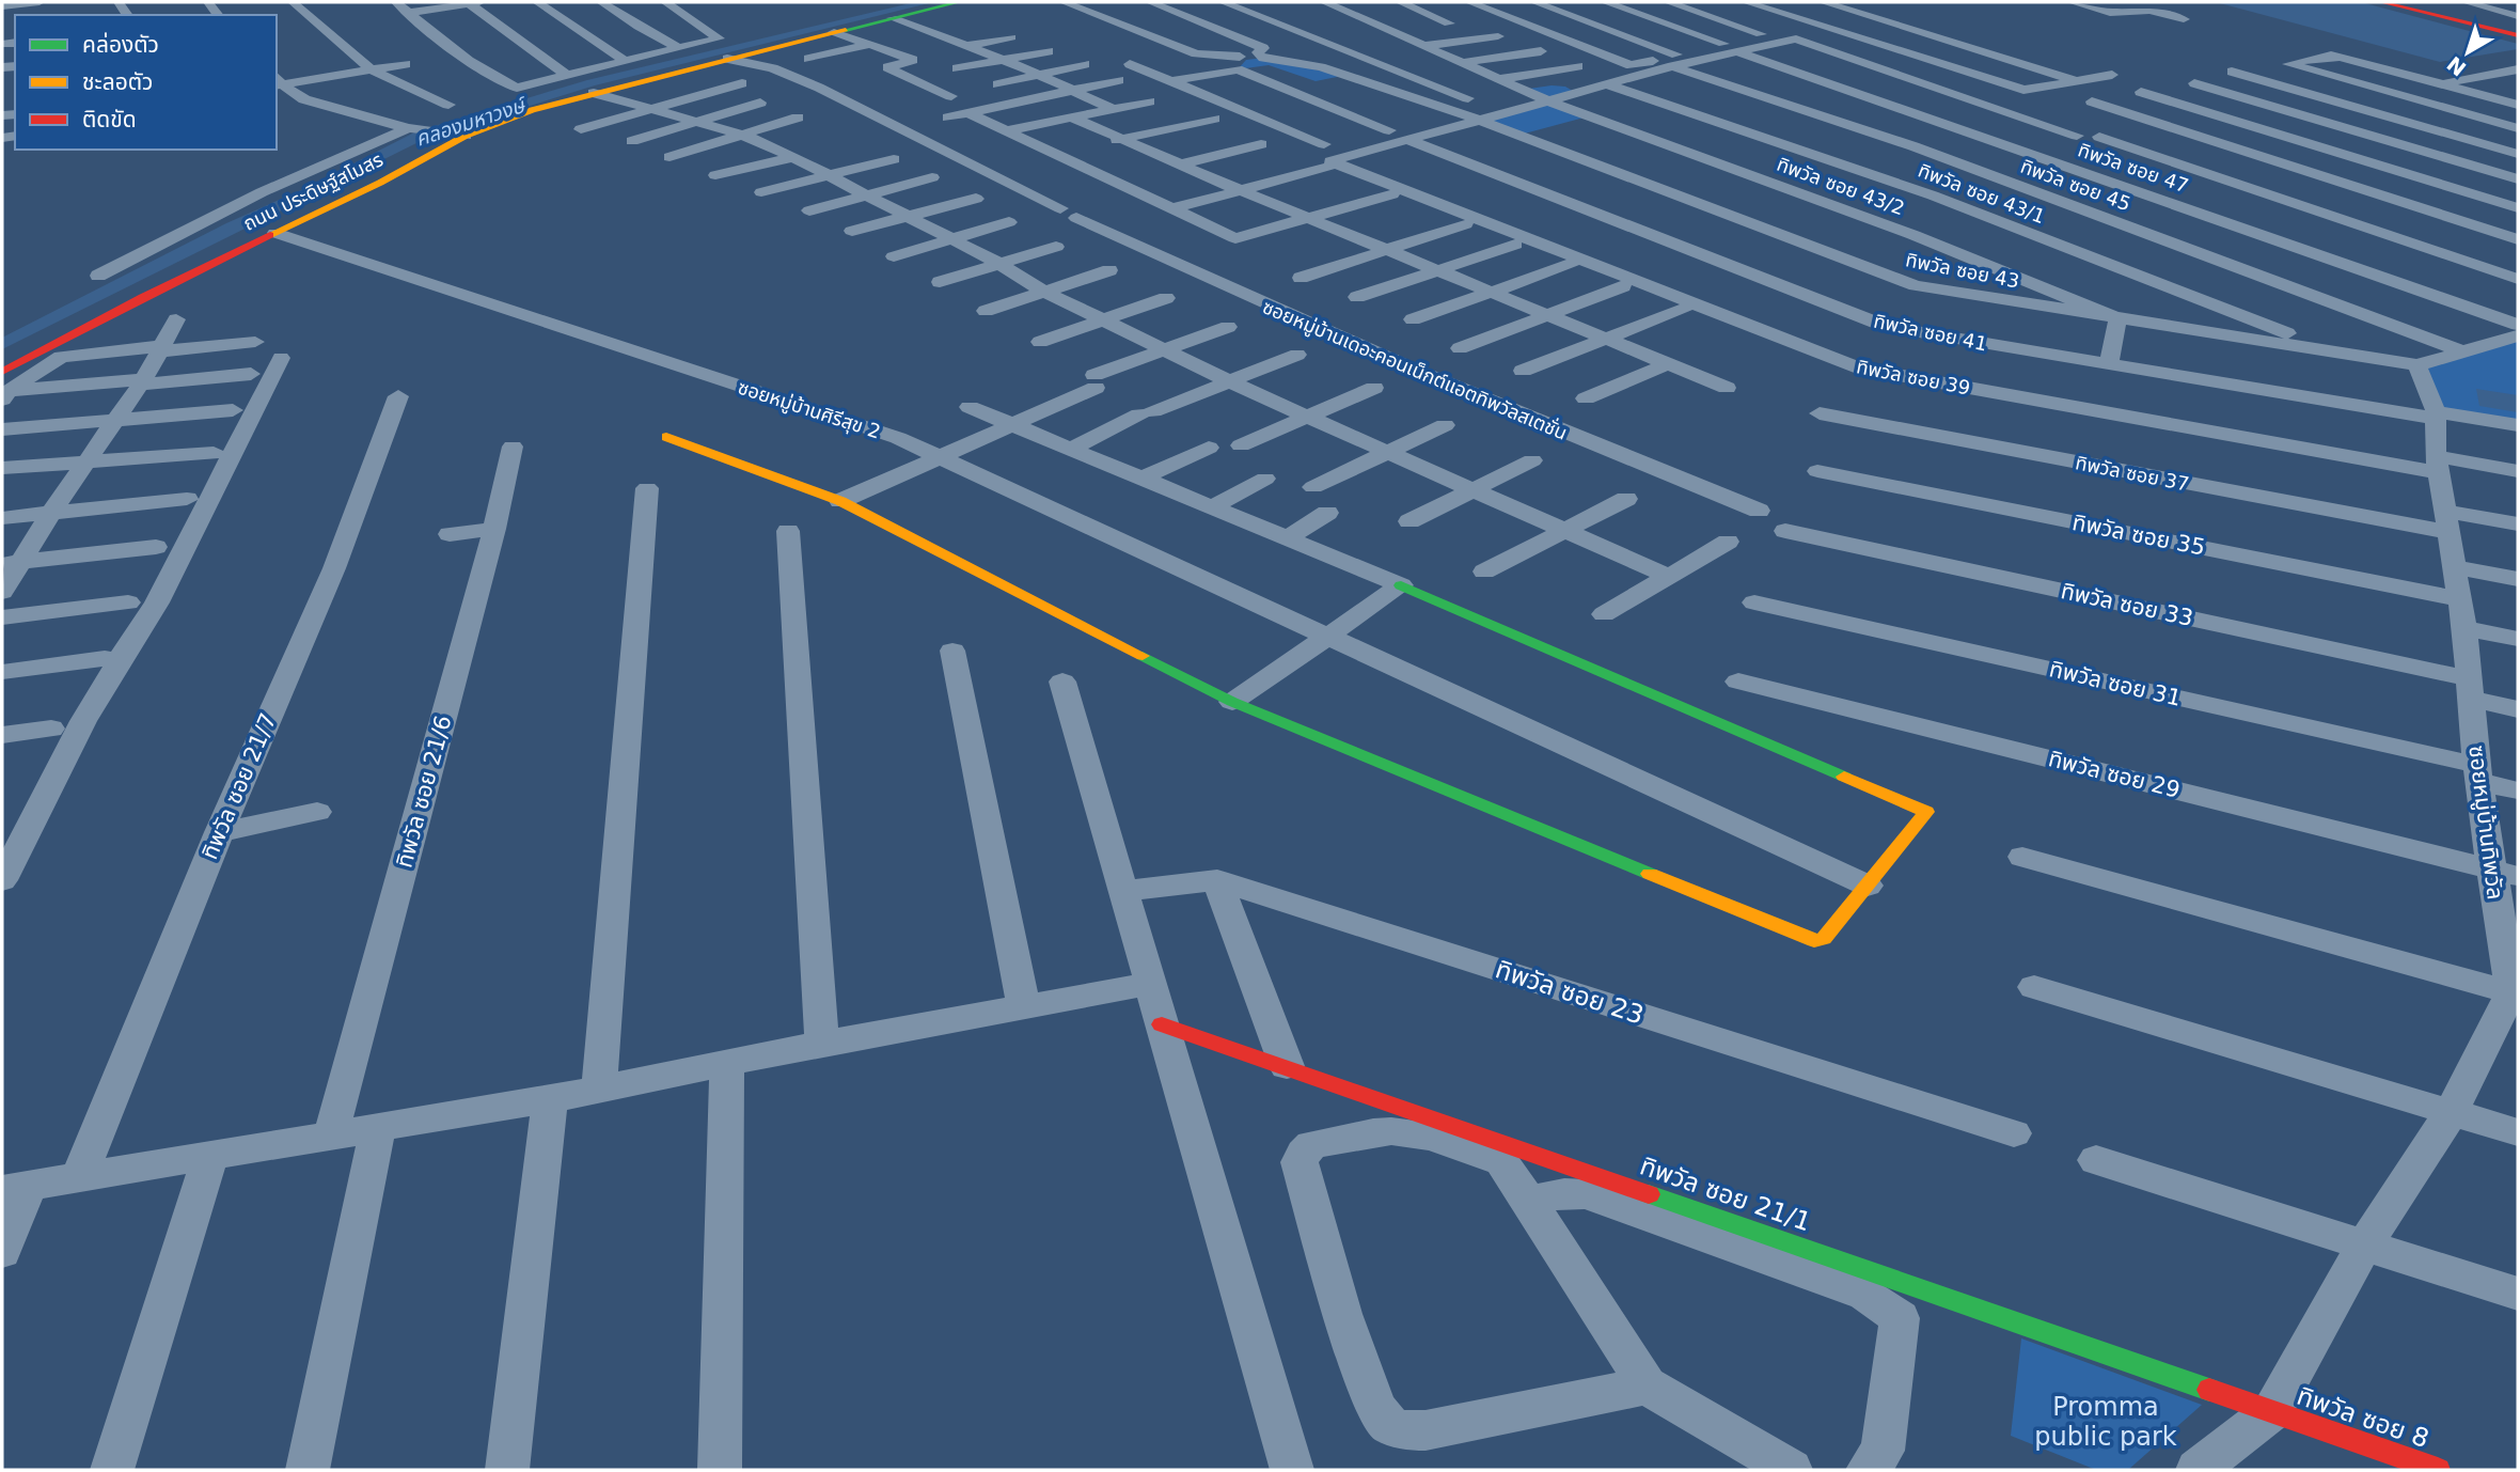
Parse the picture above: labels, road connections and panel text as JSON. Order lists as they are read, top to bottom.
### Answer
{
  "streets": {
    "main road": ["ถนน ประดิษฐ์สโมสร", "ทิพวัล ซอย 21/1", "ทิพวัล ซอย 8"],
    "street": [
      "ทิพวัล ซอย 47",
      "ทิพวัล ซอย 45",
      "ทิพวัล ซอย 43/2",
      "ทิพวัล ซอย 43/1",
      "ทิพวัล ซอย 43",
      "ทิพวัล ซอย 41",
      "ซอยหมู่บ้านเดอะคอนเน็กต์แอตทิพวัลสเตชั่น",
      "ทิพวัล ซอย 39",
      "ซอยหมู่บ้านศิรีสุข 2",
      "ทิพวัล ซอย 37",
      "ทิพวัล ซอย 35",
      "ทิพวัล ซอย 33",
      "ทิพวัล ซอย 31",
      "ทิพวัล ซอย 29",
      "ทิพวัล ซอย 21/7",
      "ทิพวัล ซอย 21/6",
      "ซอยหมู่บ้านทิพวัล",
      "ทิพวัล ซอย 23"
    ]
  },
  "crossings": [
    ["ทิพวัล ซอย 43/2", "ทิพวัล ซอย 43"],
    ["ถนน ประดิษฐ์สโมสร", "ซอยหมู่บ้านเดอะคอนเน็กต์แอตทิพวัลสเตชั่น"],
    ["ถนน ประดิษฐ์สโมสร", "ซอยหมู่บ้านศิรีสุข 2"],
    ["ทิพวัล ซอย 43/1", "ทิพวัล ซอย 43"],
    ["ทิพวัล ซอย 43", "ซอยหมู่บ้านทิพวัล"],
    ["ทิพวัล ซอย 41", "ซอยหมู่บ้านทิพวัล"],
    ["ทิพวัล ซอย 39", "ซอยหมู่บ้านทิพวัล"],
    ["ทิพวัล ซอย 37", "ซอยหมู่บ้านทิพวัล"],
    ["ทิพวัล ซอย 35", "ซอยหมู่บ้านทิพวัล"],
    ["ทิพวัล ซอย 33", "ซอยหมู่บ้านทิพวัล"],
    ["ทิพวัล ซอย 31", "ซอยหมู่บ้านทิพวัล"],
    ["ทิพวัล ซอย 29", "ซอยหมู่บ้านทิพวัล"],
    ["ทิพวัล ซอย 21/1", "ทิพวัล ซอย 8"]
  ],
  "water": ["คลองมหาวงษ์"],
  "parks": ["Promma public park"],
  "legend": ["คล่องตัว", "ชะลอตัว", "ติดขัด"],
  "north": "bottom left"
}
